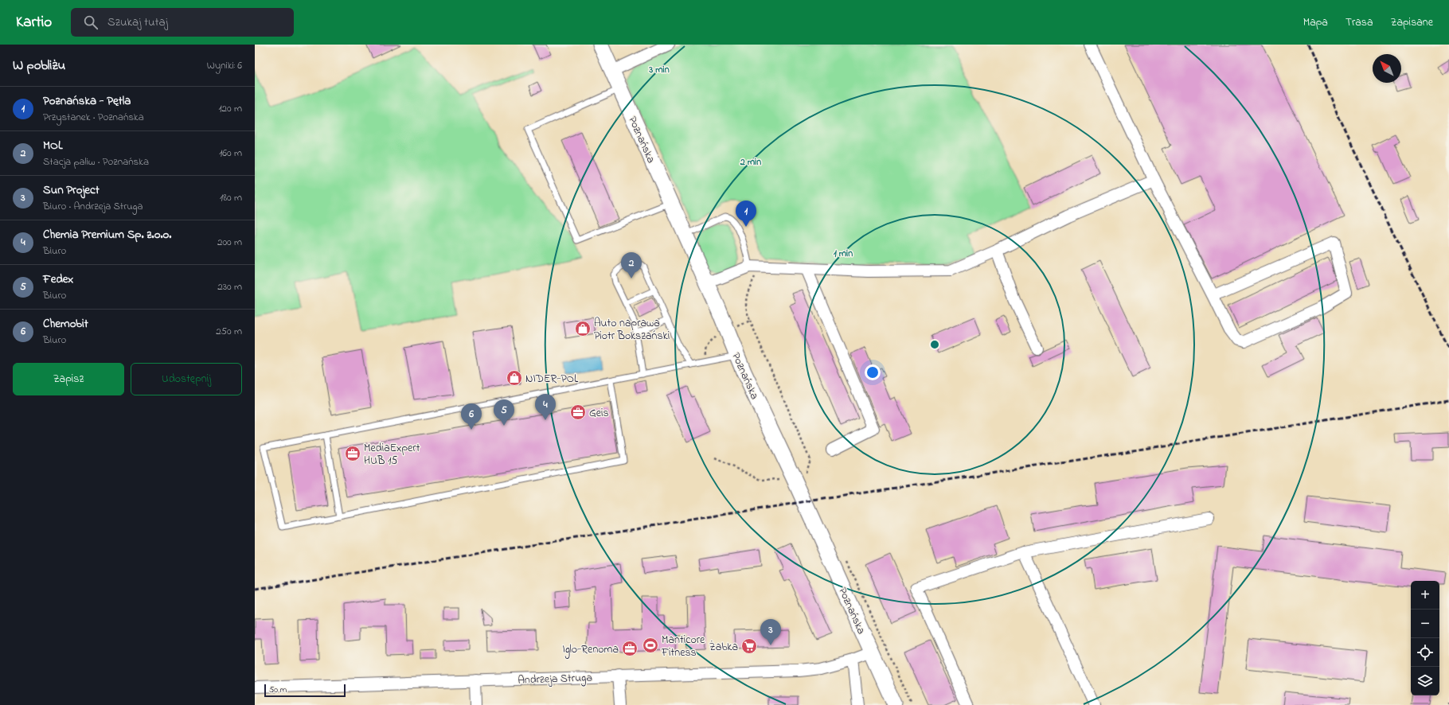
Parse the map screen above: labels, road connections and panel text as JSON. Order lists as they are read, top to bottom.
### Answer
{
  "streets": {
    "main road": ["Poznańska"],
    "street": ["Andrzeja Struga"]
  },
  "crossings": [
    ["Poznańska", "Andrzeja Struga"]
  ],
  "places": {
    "shop": ["Auto naprawa Piotr Bokszański", "NIDER-POL"],
    "office": ["Geis", "MediaExpert HUB 15", "Iglo-Renoma"],
    "sports": ["Manticore Fitness"],
    "supermarket": ["Żabka"]
  },
  "scale_bar": "50 m",
  "north": "top left",
  "page": {
    "header": "Kartio",
    "search": "Szukaj tutaj",
    "nav": ["Mapa", "Trasa", "Zapisane"],
    "heading": ["W pobliżu", "Wyniki: 6"],
    "list": [
      {
        "mark": "1",
        "name": "Poznańska - Pętla",
        "note": "Przystanek · Poznańska",
        "value": "120 m"
      },
      {
        "mark": "2",
        "name": "MOL",
        "note": "Stacja paliw · Poznańska",
        "value": "160 m"
      },
      {
        "mark": "3",
        "name": "Sun Project",
        "note": "Biuro · Andrzeja Struga",
        "value": "180 m"
      },
      {
        "mark": "4",
        "name": "Chemia Premium Sp. z.o.o.",
        "note": "Biuro",
        "value": "200 m"
      },
      {
        "mark": "5",
        "name": "Fedex",
        "note": "Biuro",
        "value": "230 m"
      },
      {
        "mark": "6",
        "name": "Chemobit",
        "note": "Biuro",
        "value": "250 m"
      }
    ],
    "pins": [
      "1",
      "2",
      "4",
      "5",
      "6",
      "3"
    ],
    "buttons": ["Zapisz", "Udostępnij"],
    "map_buttons": ["+", "−"],
    "scale": "50 m"
  },
  "rings": ["3 min", "2 min", "1 min"]
}
